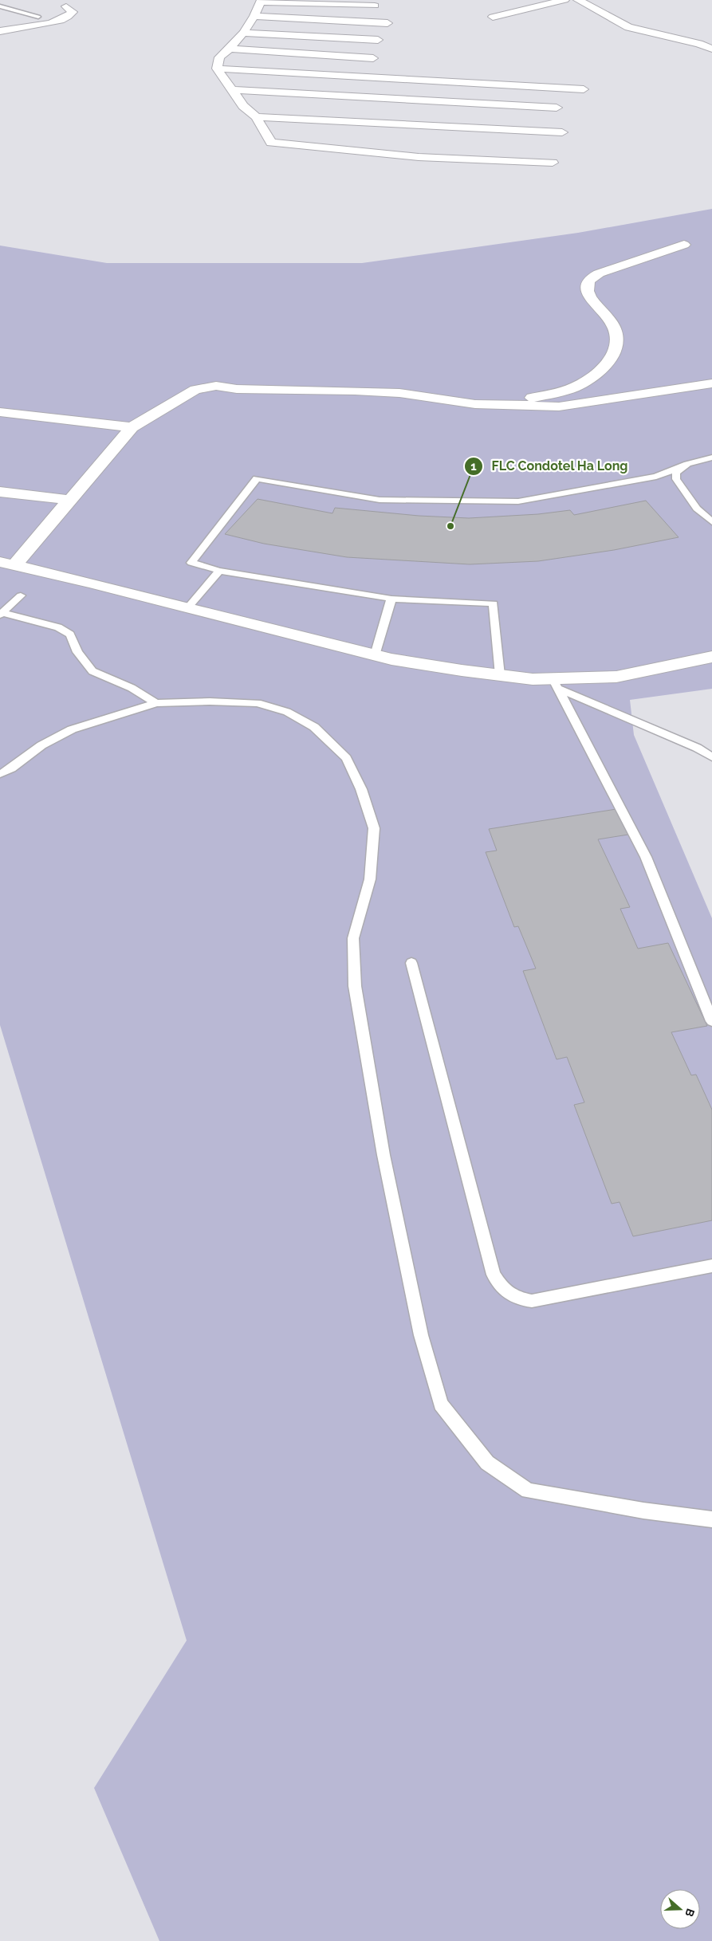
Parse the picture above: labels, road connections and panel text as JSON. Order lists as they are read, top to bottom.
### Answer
{
  "places": ["FLC Condotel Ha Long"],
  "north": "right"
}
